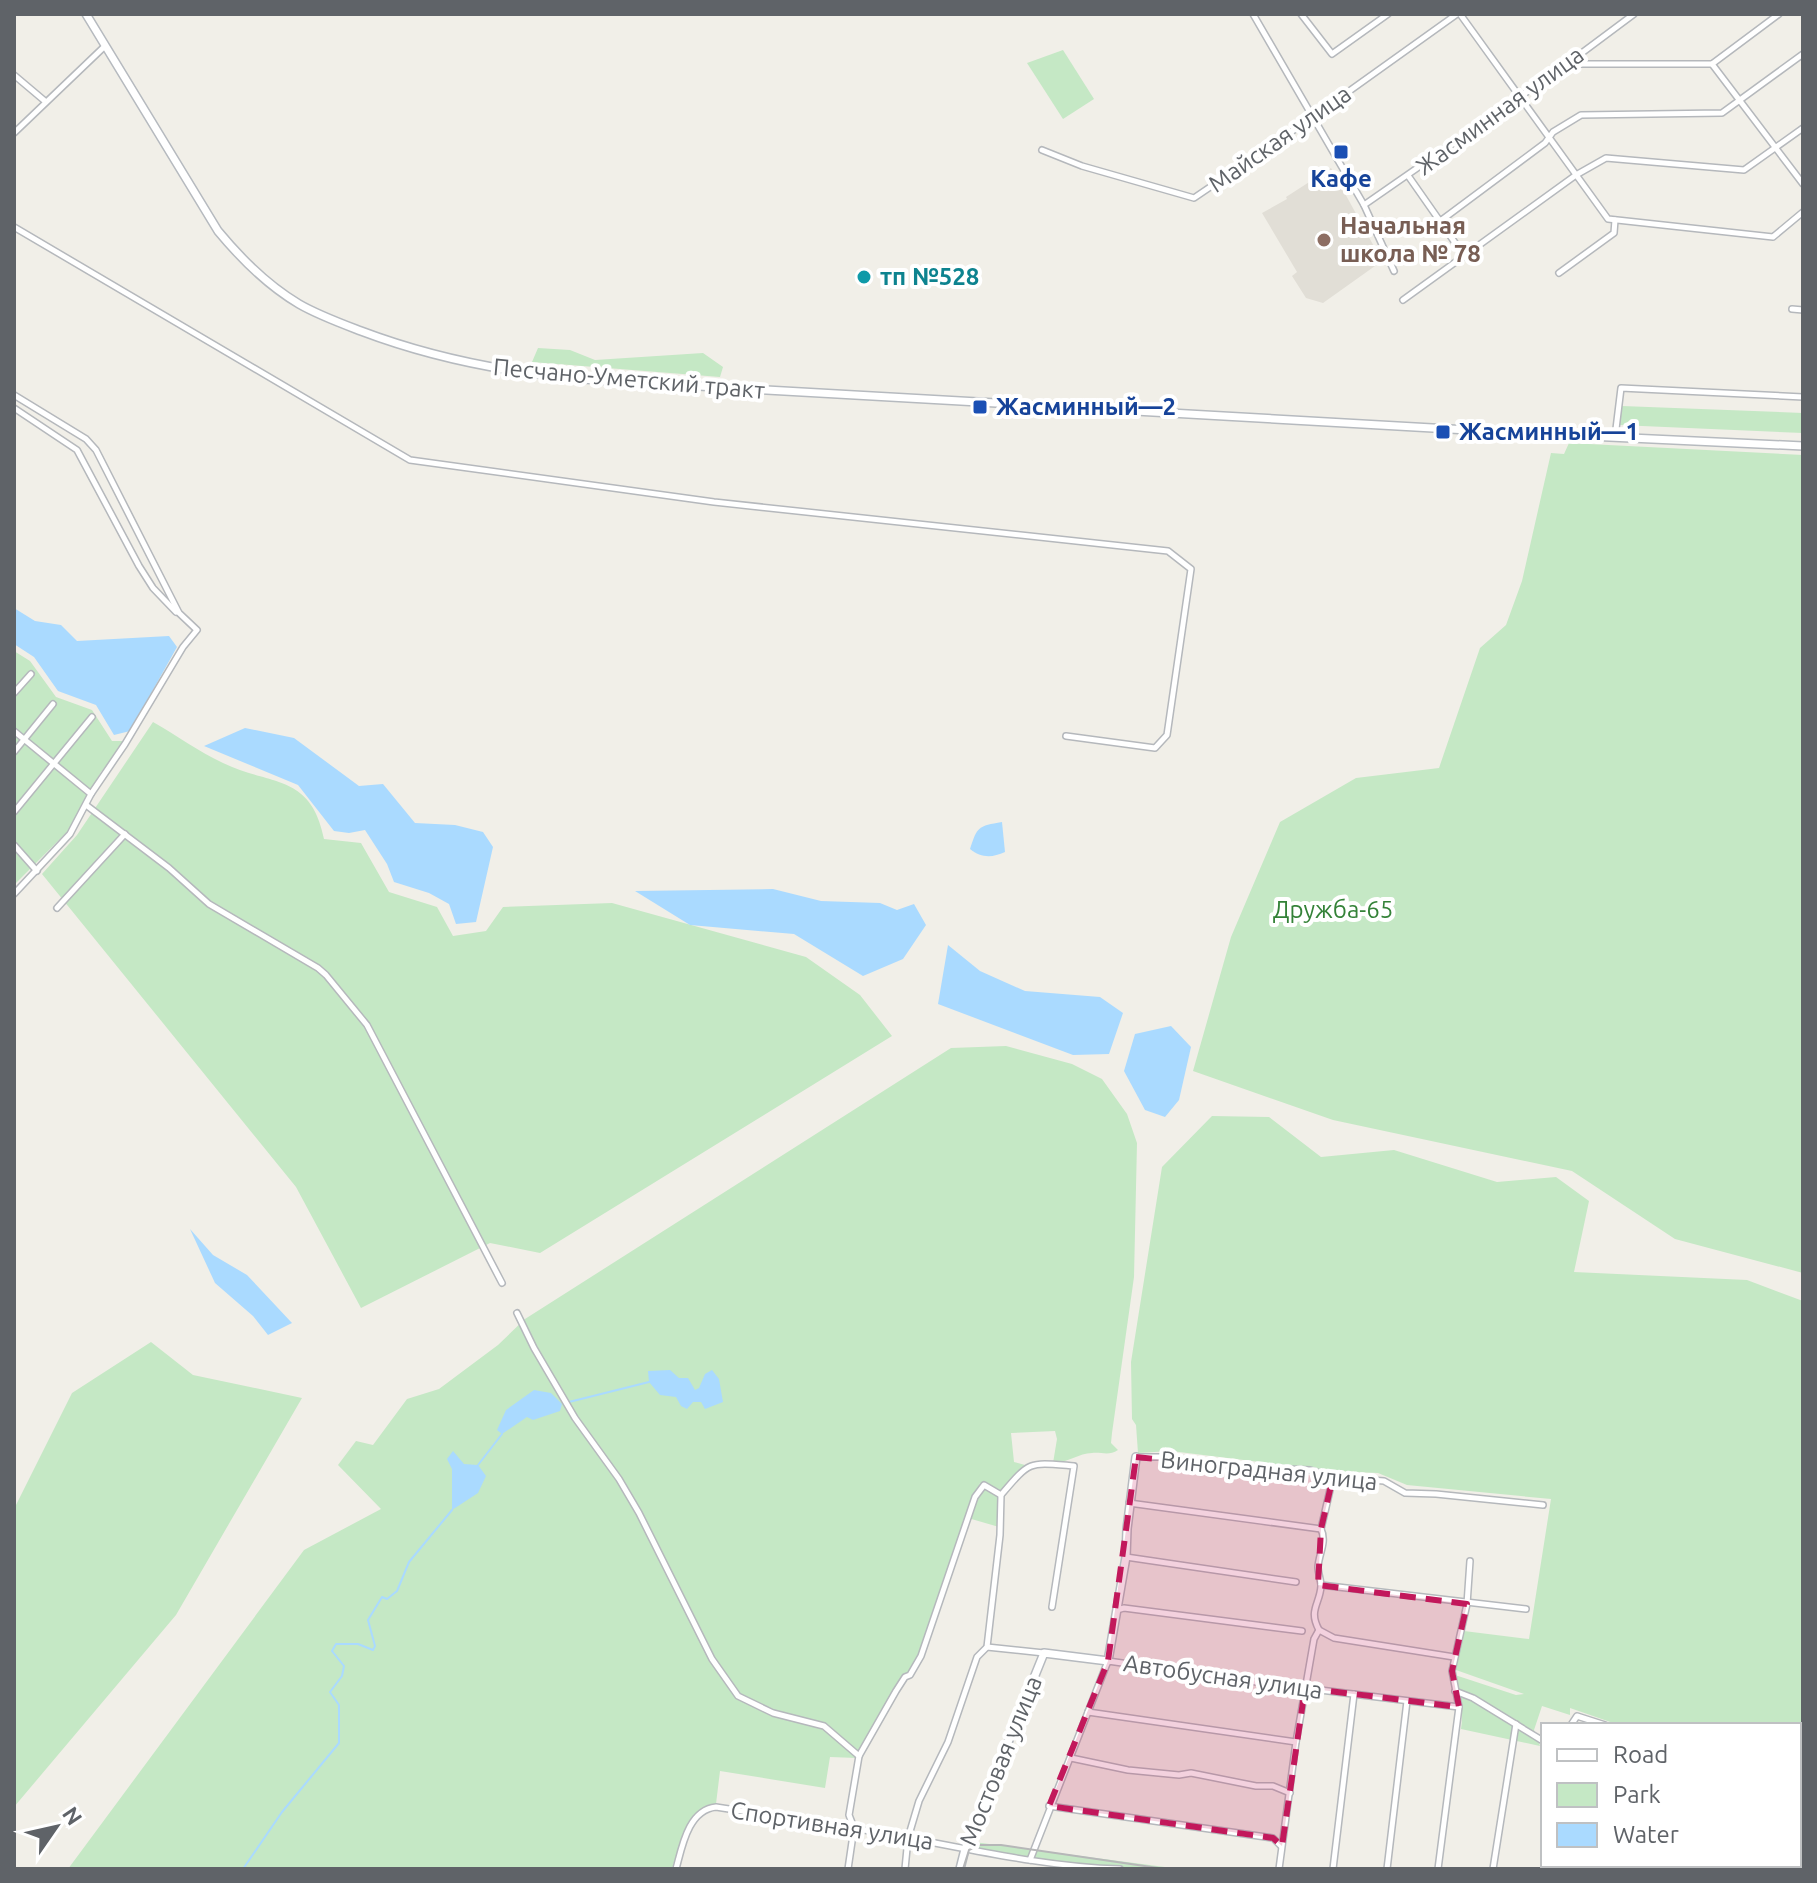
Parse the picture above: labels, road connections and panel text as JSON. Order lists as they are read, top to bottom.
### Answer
{
  "streets": {
    "main road": ["Песчано-Уметский тракт", "Автобусная улица", "Мостовая улица"],
    "street": [
      "Жасминная улица",
      "Майская улица",
      "Виноградная улица",
      "Спортивная улица"
    ]
  },
  "crossings": [
    ["Автобусная улица", "Мостовая улица"],
    ["Мостовая улица", "Спортивная улица"]
  ],
  "parks": ["Дружба-65"],
  "places": {
    "transit": ["Кафе", "Жасминный—2", "Жасминный—1"],
    "other": ["Начальная школа № 78", "тп №528"]
  },
  "legend": ["Road", "Park", "Water"],
  "north": "top right"
}
